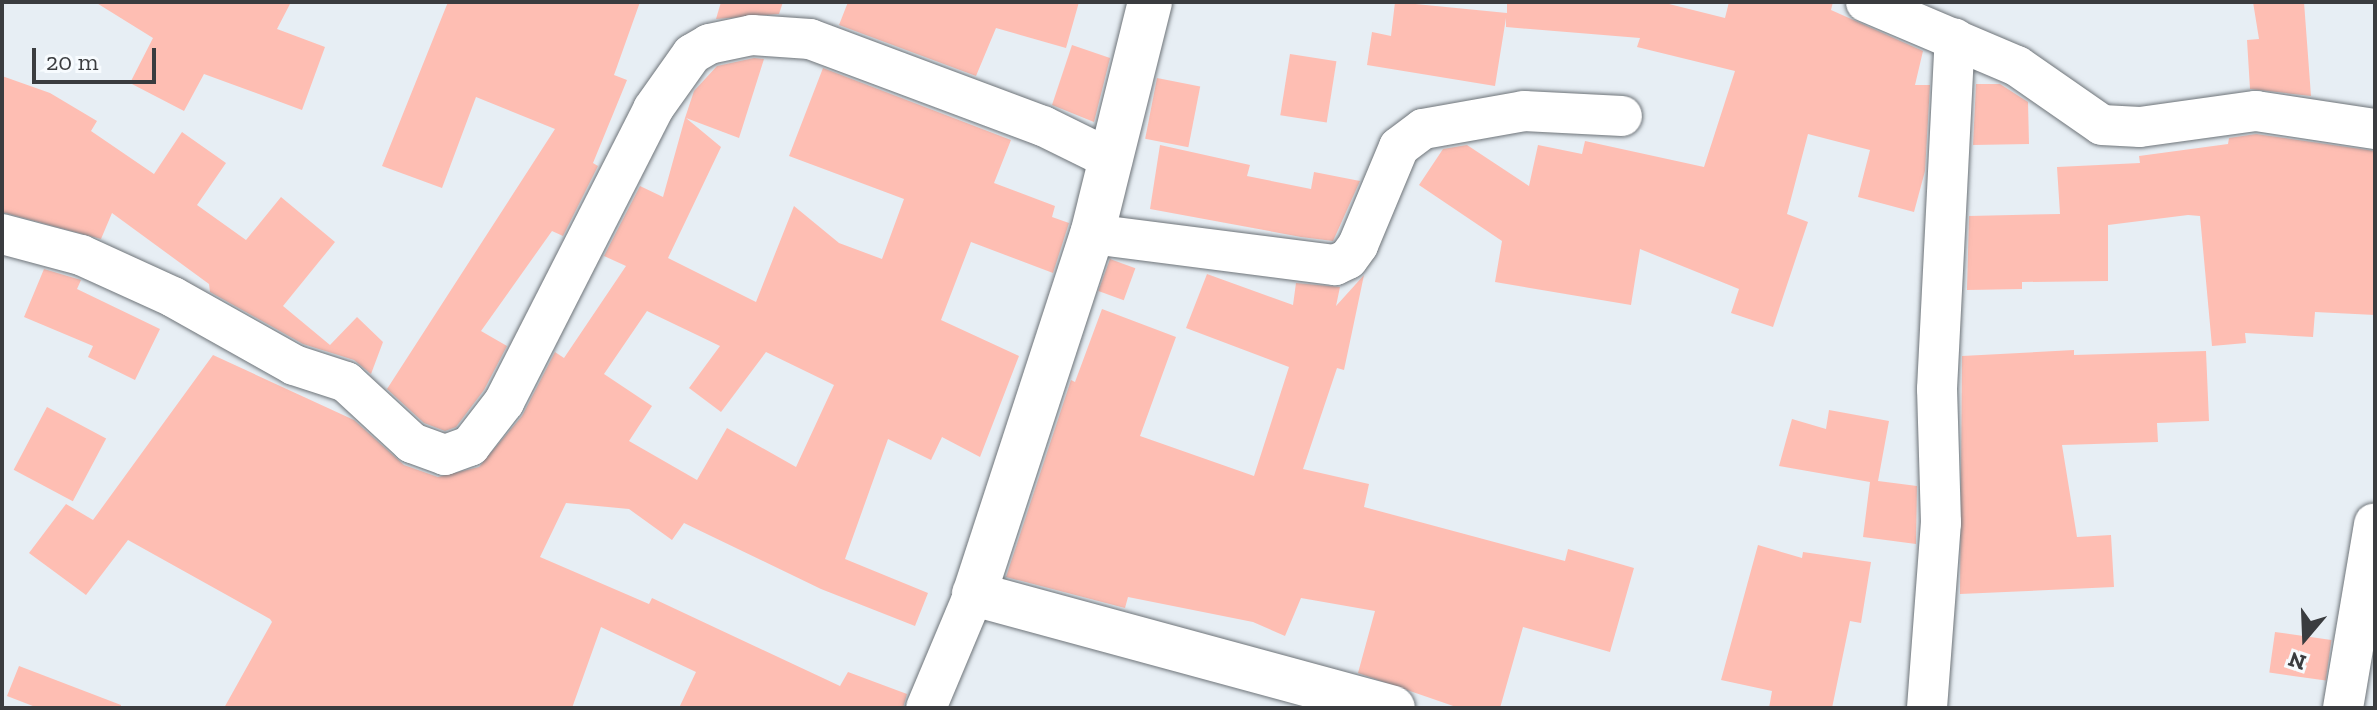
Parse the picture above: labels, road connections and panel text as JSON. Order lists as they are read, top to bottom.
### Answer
{
  "scale_bar": "20 m",
  "north": "bottom"
}
